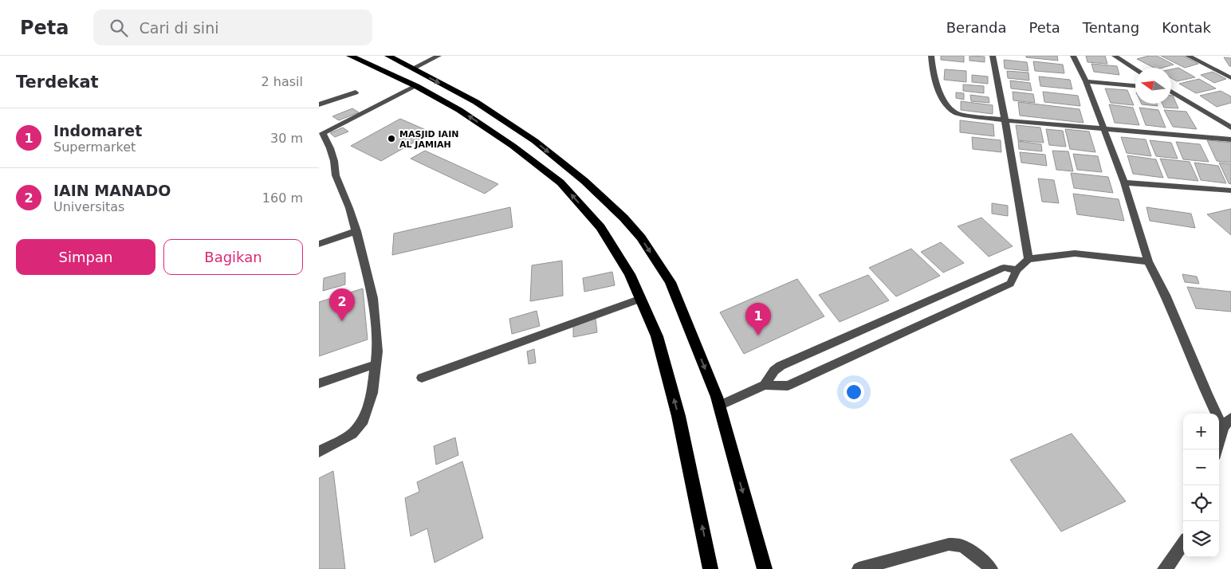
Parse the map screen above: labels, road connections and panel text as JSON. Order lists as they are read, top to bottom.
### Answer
{
  "places": ["MASJID IAIN AL JAMIAH"],
  "north": "left",
  "page": {
    "header": "Peta",
    "search": "Cari di sini",
    "nav": [
      "Beranda",
      "Peta",
      "Tentang",
      "Kontak"
    ],
    "heading": ["Terdekat", "2 hasil"],
    "list": [
      {
        "mark": "1",
        "name": "Indomaret",
        "note": "Supermarket",
        "value": "30 m"
      },
      {
        "mark": "2",
        "name": "IAIN MANADO",
        "note": "Universitas",
        "value": "160 m"
      }
    ],
    "buttons": ["Simpan", "Bagikan"],
    "pins": ["2", "1"],
    "map_buttons": ["+", "−"]
  }
}
